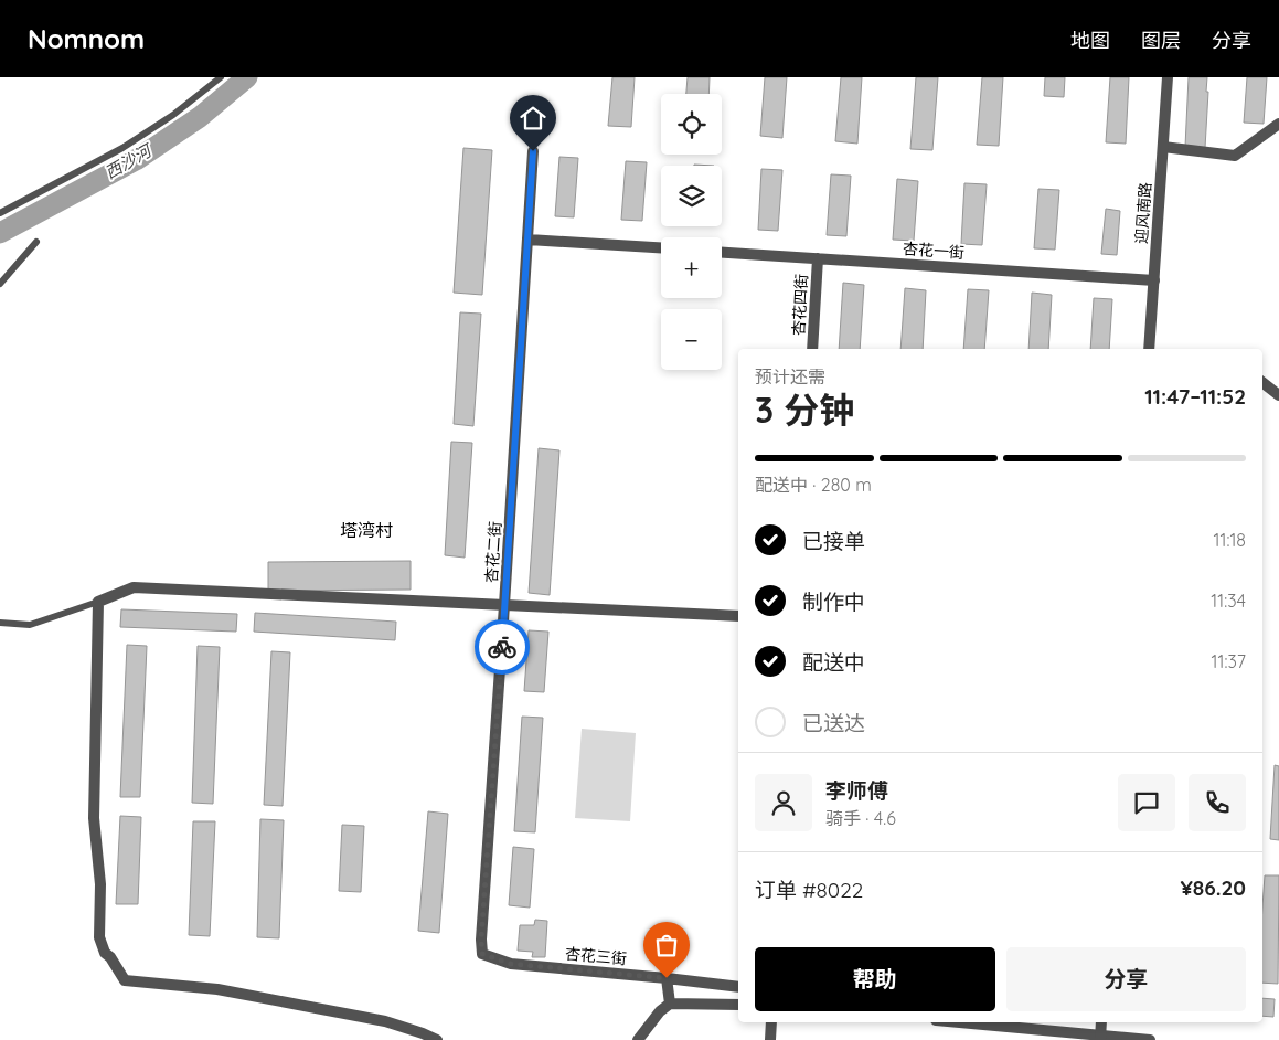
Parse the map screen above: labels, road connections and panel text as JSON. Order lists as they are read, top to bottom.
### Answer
{
  "streets": {
    "street": [
      "迎风南路",
      "杏花一街",
      "杏花四街",
      "杏花二街",
      "杏花三街"
    ]
  },
  "crossings": [
    ["迎风南路", "杏花一街"],
    ["杏花一街", "杏花四街"],
    ["杏花二街", "杏花三街"]
  ],
  "districts": ["塔湾村"],
  "water": ["西沙河"],
  "page": {
    "header": "Nomnom",
    "nav": ["地图", "图层", "分享"],
    "map_buttons": ["+", "−"],
    "heading": ["3 分钟", "预计还需", "11:47–11:52"],
    "panel": [
      "李师傅",
      "骑手 · 4.6",
      "订单 #8022",
      "¥86.20"
    ],
    "bar": "配送中 · 280 m",
    "list": [
      ["已接单", "11:18"],
      ["制作中", "11:34"],
      ["配送中", "11:37"],
      "已送达"
    ],
    "buttons": ["帮助", "分享"]
  }
}
